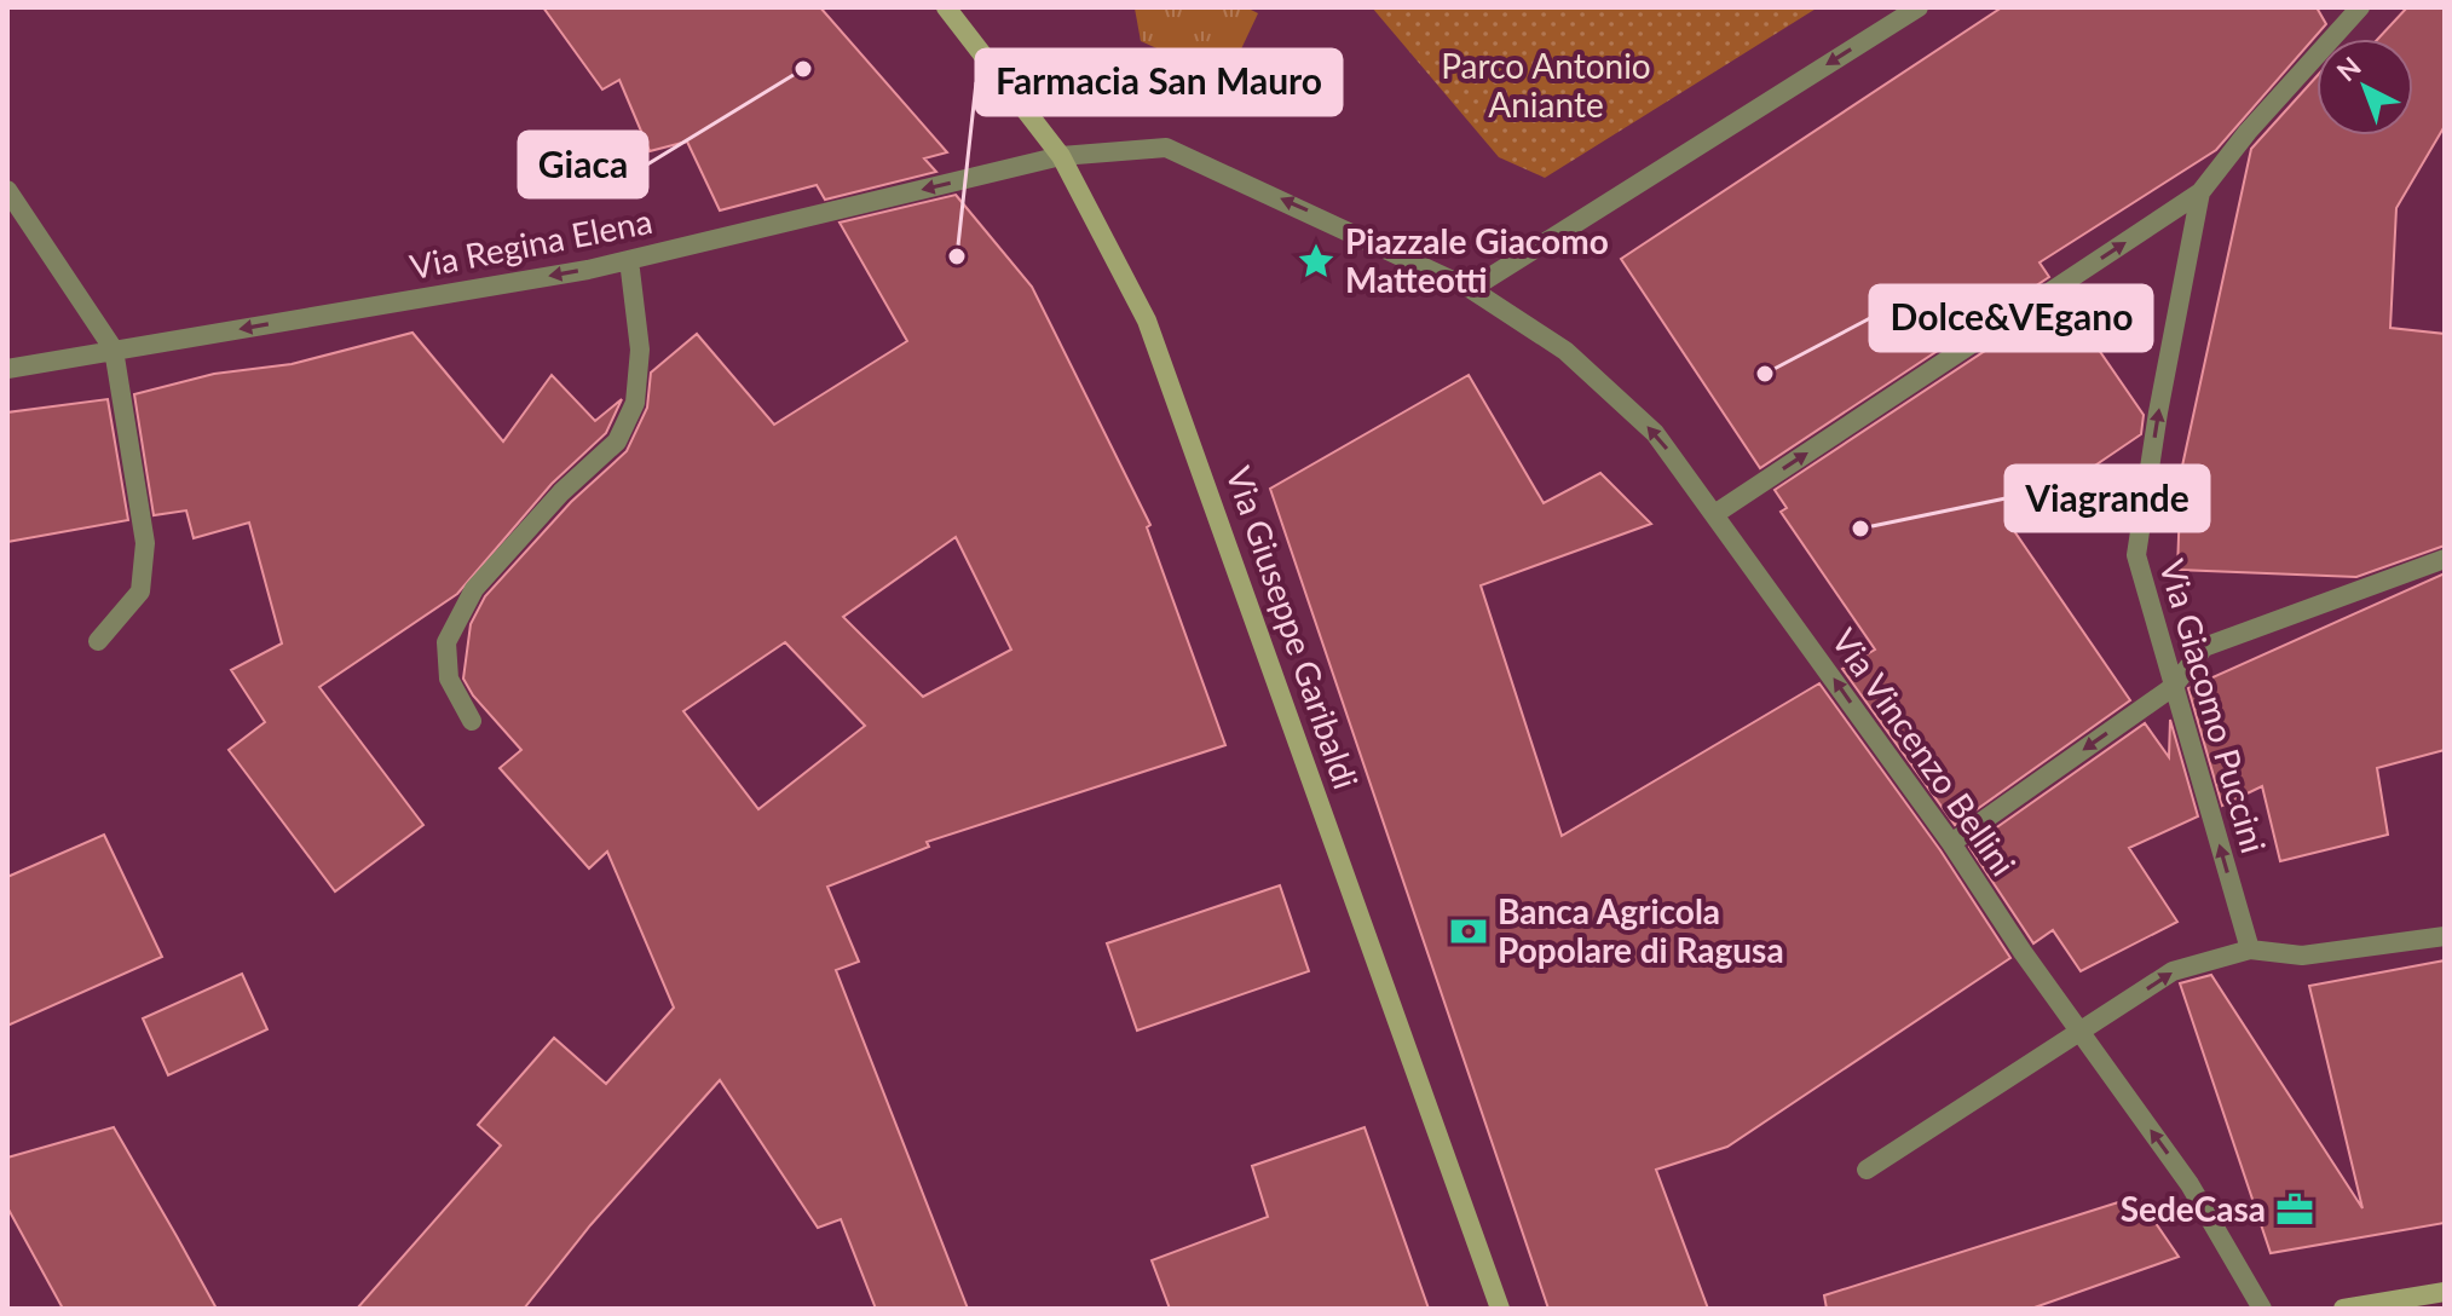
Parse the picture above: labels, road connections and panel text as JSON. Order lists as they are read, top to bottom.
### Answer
{
  "streets": {
    "main road": ["Via Giuseppe Garibaldi"],
    "street": ["Via Regina Elena", "Via Giacomo Puccini", "Via Vincenzo Bellini"]
  },
  "crossings": [
    ["Via Regina Elena", "Via Giuseppe Garibaldi"],
    ["Via Regina Elena", "Via Vincenzo Bellini"]
  ],
  "one_way": ["Via Regina Elena", "Via Giacomo Puccini", "Via Vincenzo Bellini"],
  "parks": ["Parco Antonio Aniante"],
  "places": {
    "other": [
      "Giaca",
      "Farmacia San Mauro",
      "Dolce&VEgano",
      "Viagrande"
    ],
    "place": ["Piazzale Giacomo Matteotti"],
    "bank": ["Banca Agricola Popolare di Ragusa"],
    "office": ["SedeCasa"]
  },
  "north": "top left"
}
